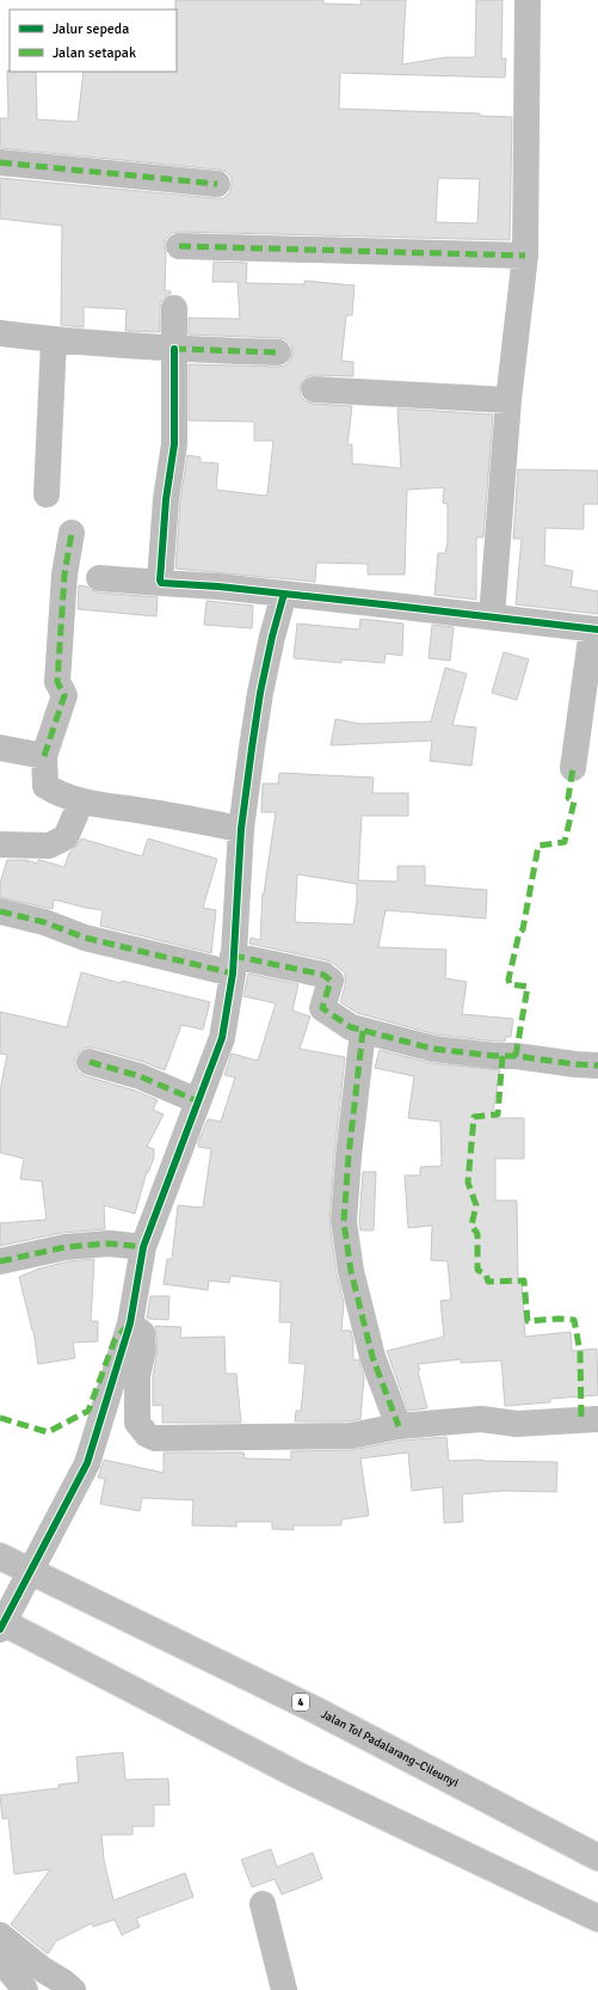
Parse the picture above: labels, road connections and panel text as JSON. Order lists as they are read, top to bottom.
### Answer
{
  "streets": {
    "main road": ["4", "Jalan Tol Padalarang–Cileunyi"]
  },
  "legend": ["Jalur sepeda", "Jalan setapak"]
}
